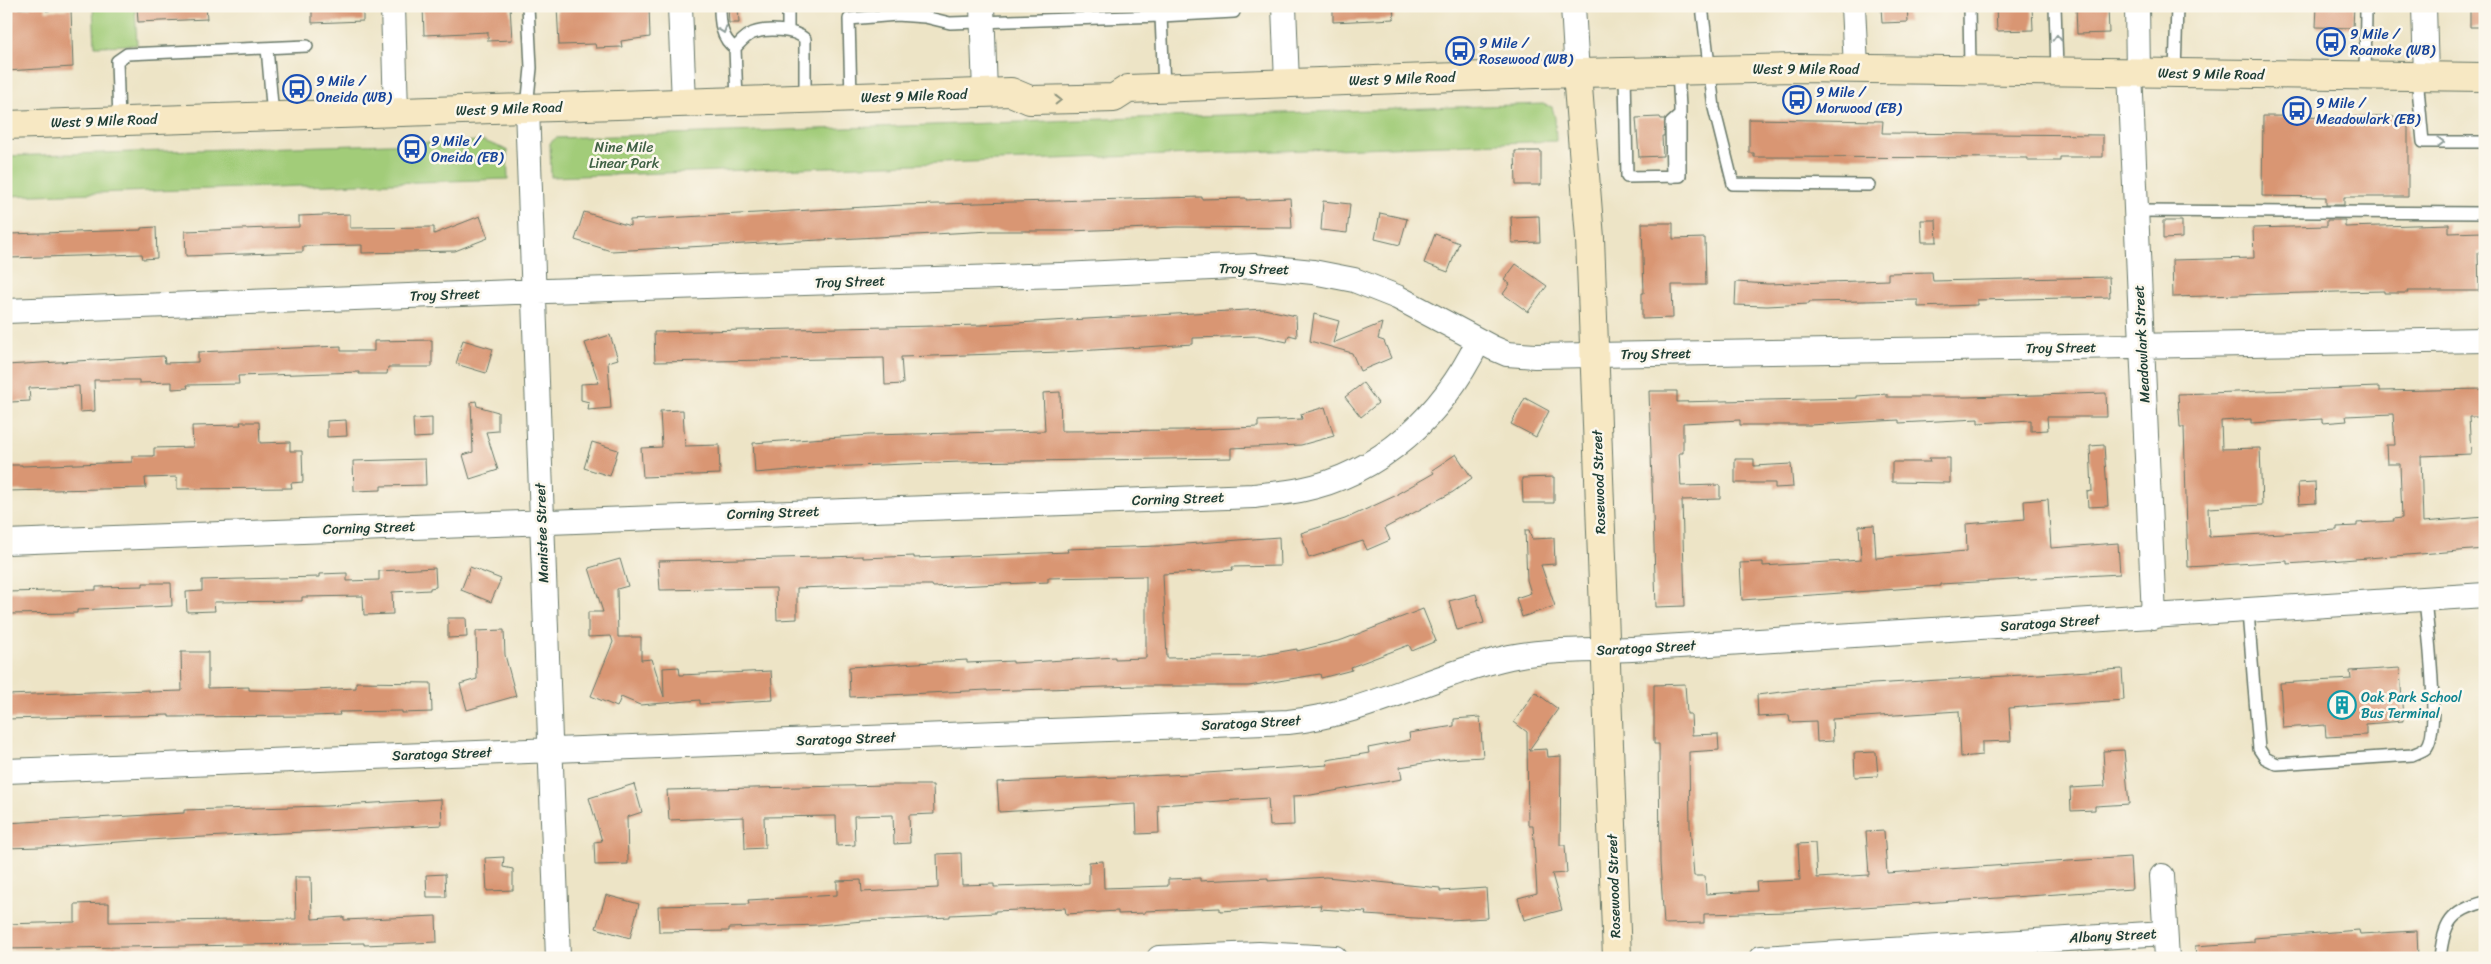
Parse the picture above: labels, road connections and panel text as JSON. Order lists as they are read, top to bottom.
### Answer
{
  "streets": {
    "main road": ["West 9 Mile Road", "Rosewood Street"],
    "street": [
      "Troy Street",
      "Meadowlark Street",
      "Corning Street",
      "Manistee Street",
      "Saratoga Street",
      "Albany Street"
    ]
  },
  "crossings": [
    ["West 9 Mile Road", "Meadowlark Street"],
    ["West 9 Mile Road", "Rosewood Street"],
    ["West 9 Mile Road", "Manistee Street"],
    ["Troy Street", "Meadowlark Street"],
    ["Troy Street", "Rosewood Street"],
    ["Troy Street", "Corning Street"],
    ["Troy Street", "Manistee Street"],
    ["Meadowlark Street", "Saratoga Street"],
    ["Rosewood Street", "Saratoga Street"],
    ["Corning Street", "Manistee Street"],
    ["Manistee Street", "Saratoga Street"]
  ],
  "parks": ["Nine Mile Linear Park"],
  "places": {
    "bus stop": [
      "9 Mile / Roanoke (WB)",
      "9 Mile / Rosewood (WB)",
      "9 Mile / Oneida (WB)",
      "9 Mile / Morwood (EB)",
      "9 Mile / Meadowlark (EB)",
      "9 Mile / Oneida (EB)"
    ],
    "building": ["Oak Park School Bus Terminal"]
  }
}
